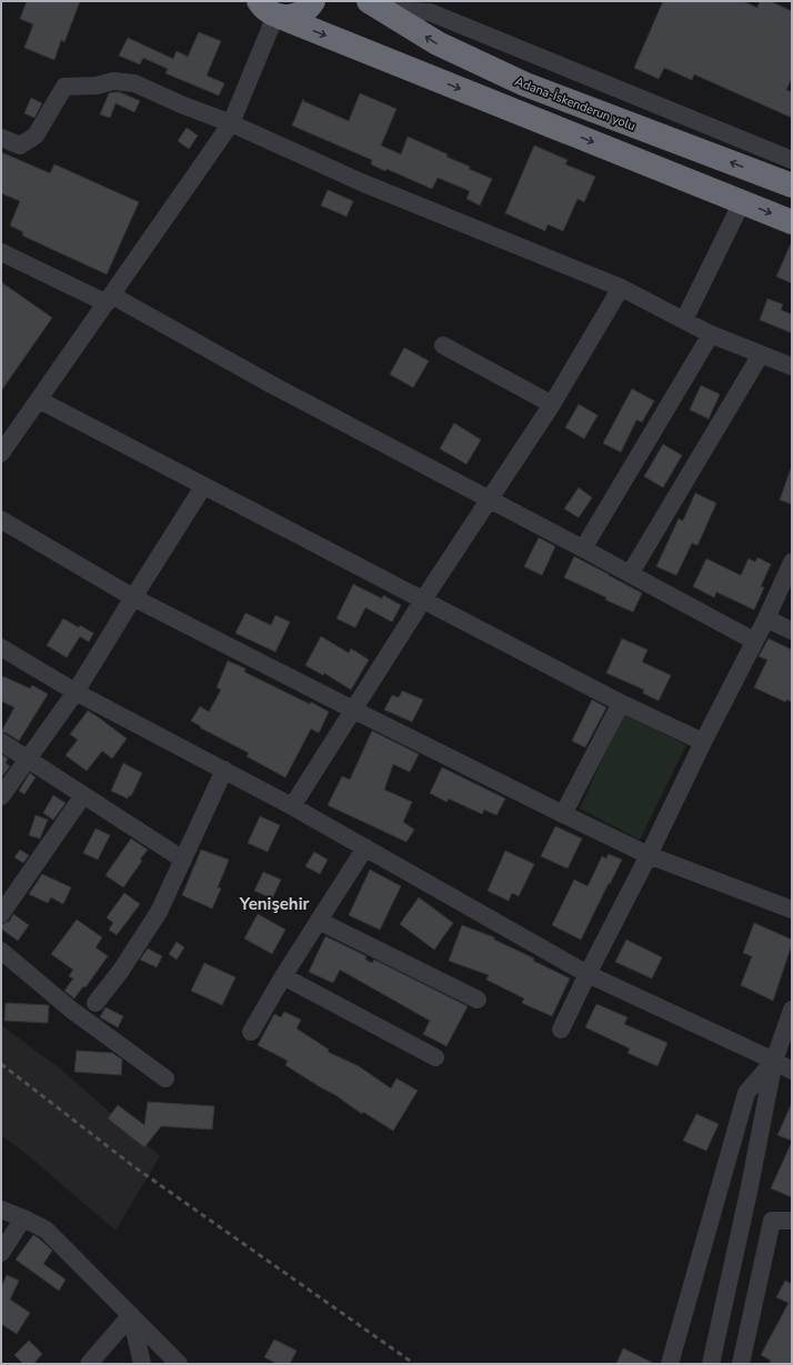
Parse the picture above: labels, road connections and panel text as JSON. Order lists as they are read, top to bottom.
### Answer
{
  "streets": {
    "highway": ["Adana-İskenderun yolu"]
  },
  "districts": ["Yenişehir"]
}
